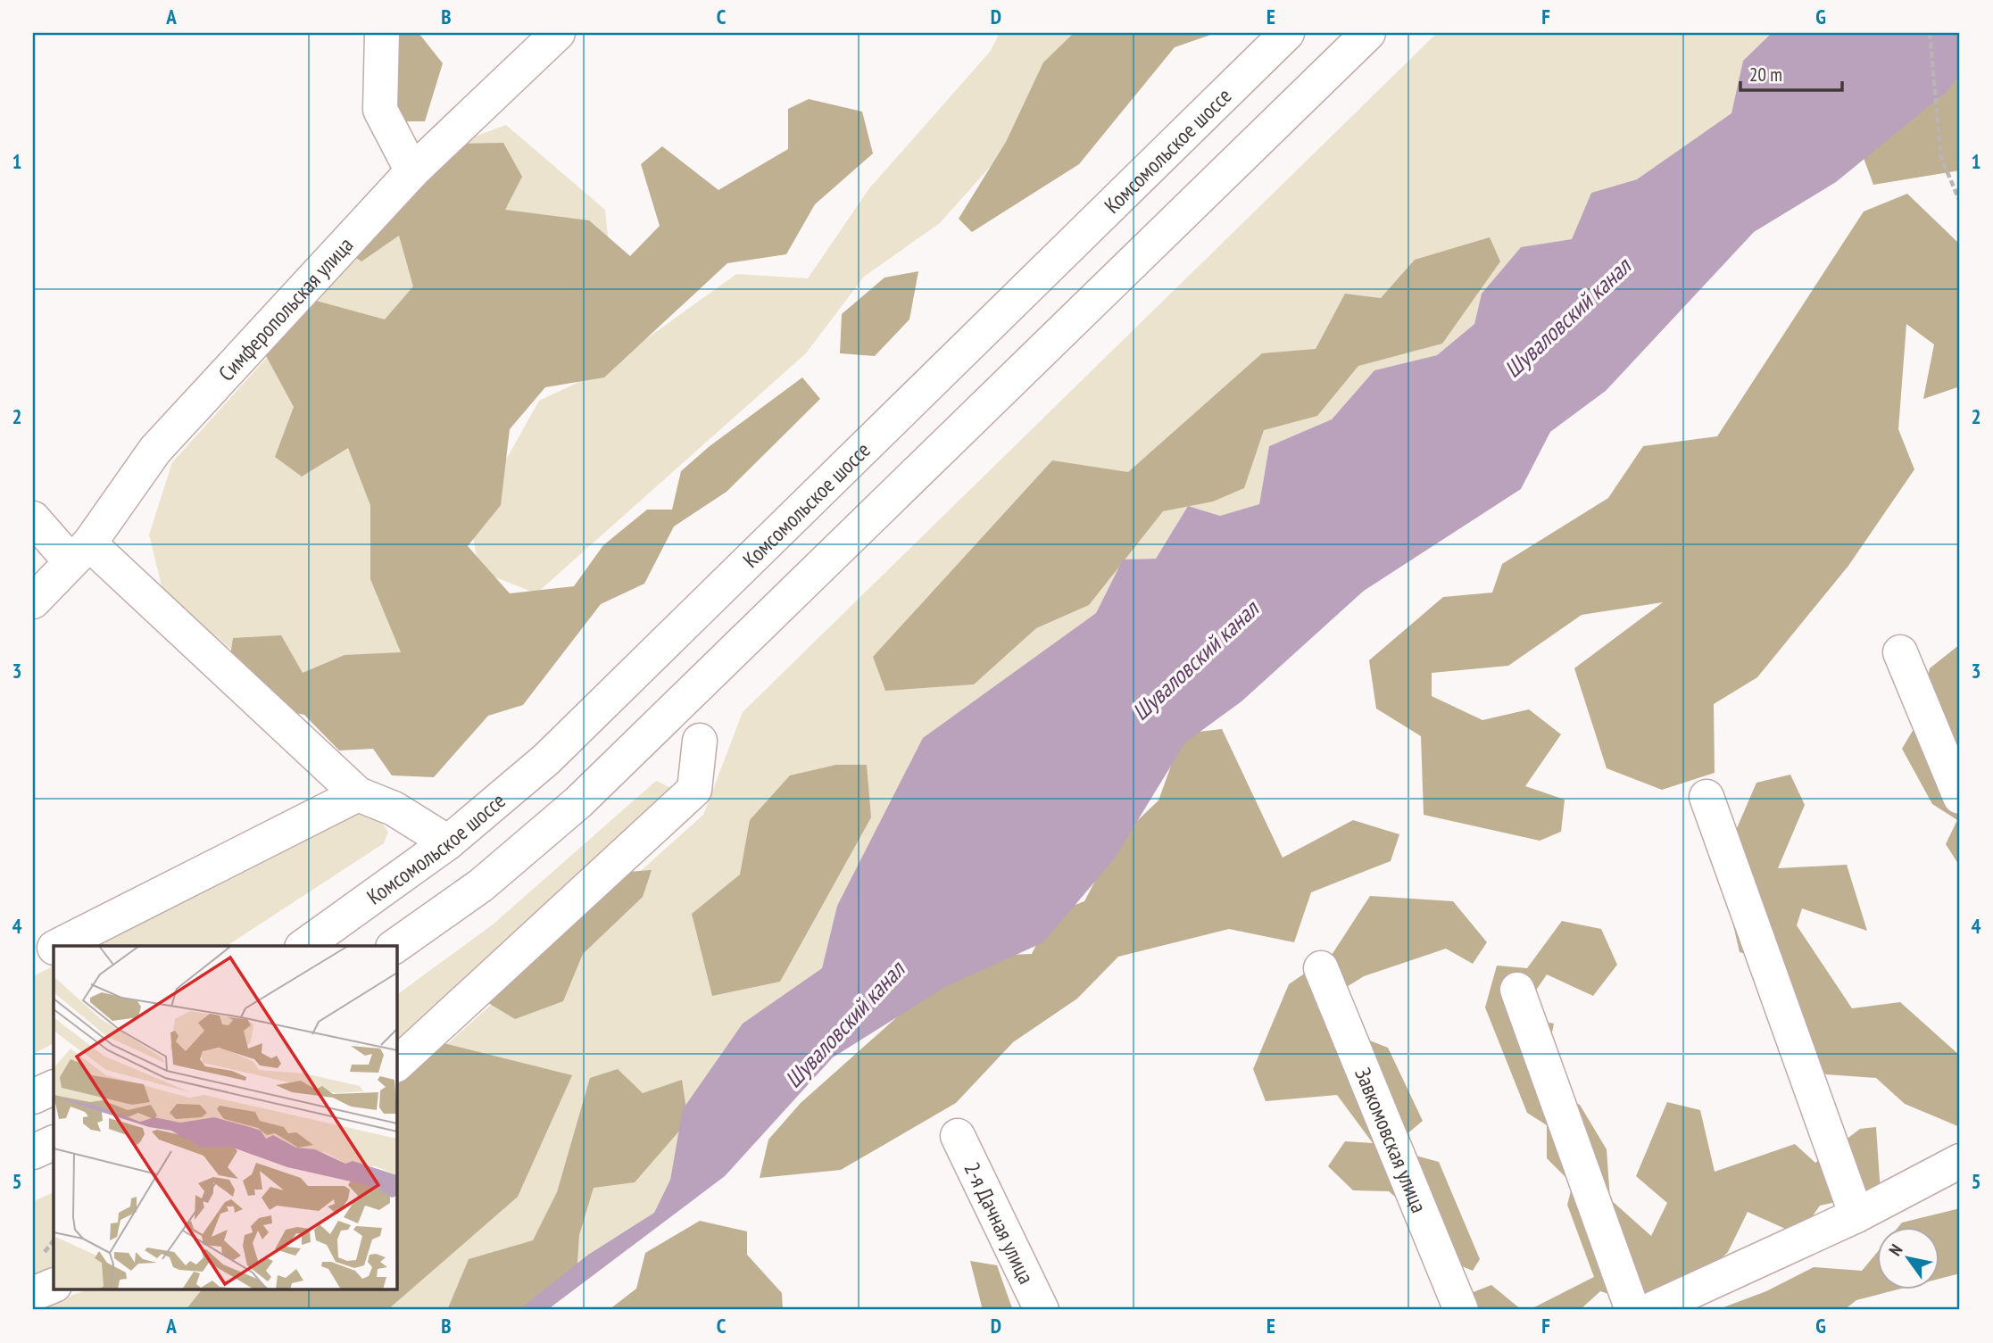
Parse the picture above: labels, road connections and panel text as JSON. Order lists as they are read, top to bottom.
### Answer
{
  "streets": {
    "main road": [
      "Комсомольское шоссе",
      "Симферопольская улица",
      "Завкомовская улица",
      "2-я Дачная улица"
    ]
  },
  "water": ["Шуваловский канал"],
  "scale_bar": "20 m",
  "north": "top left",
  "grid": {
    "columns": [
      "A",
      "B",
      "C",
      "D",
      "E",
      "F",
      "G"
    ],
    "rows": [
      "1",
      "2",
      "3",
      "4",
      "5"
    ]
  }
}
